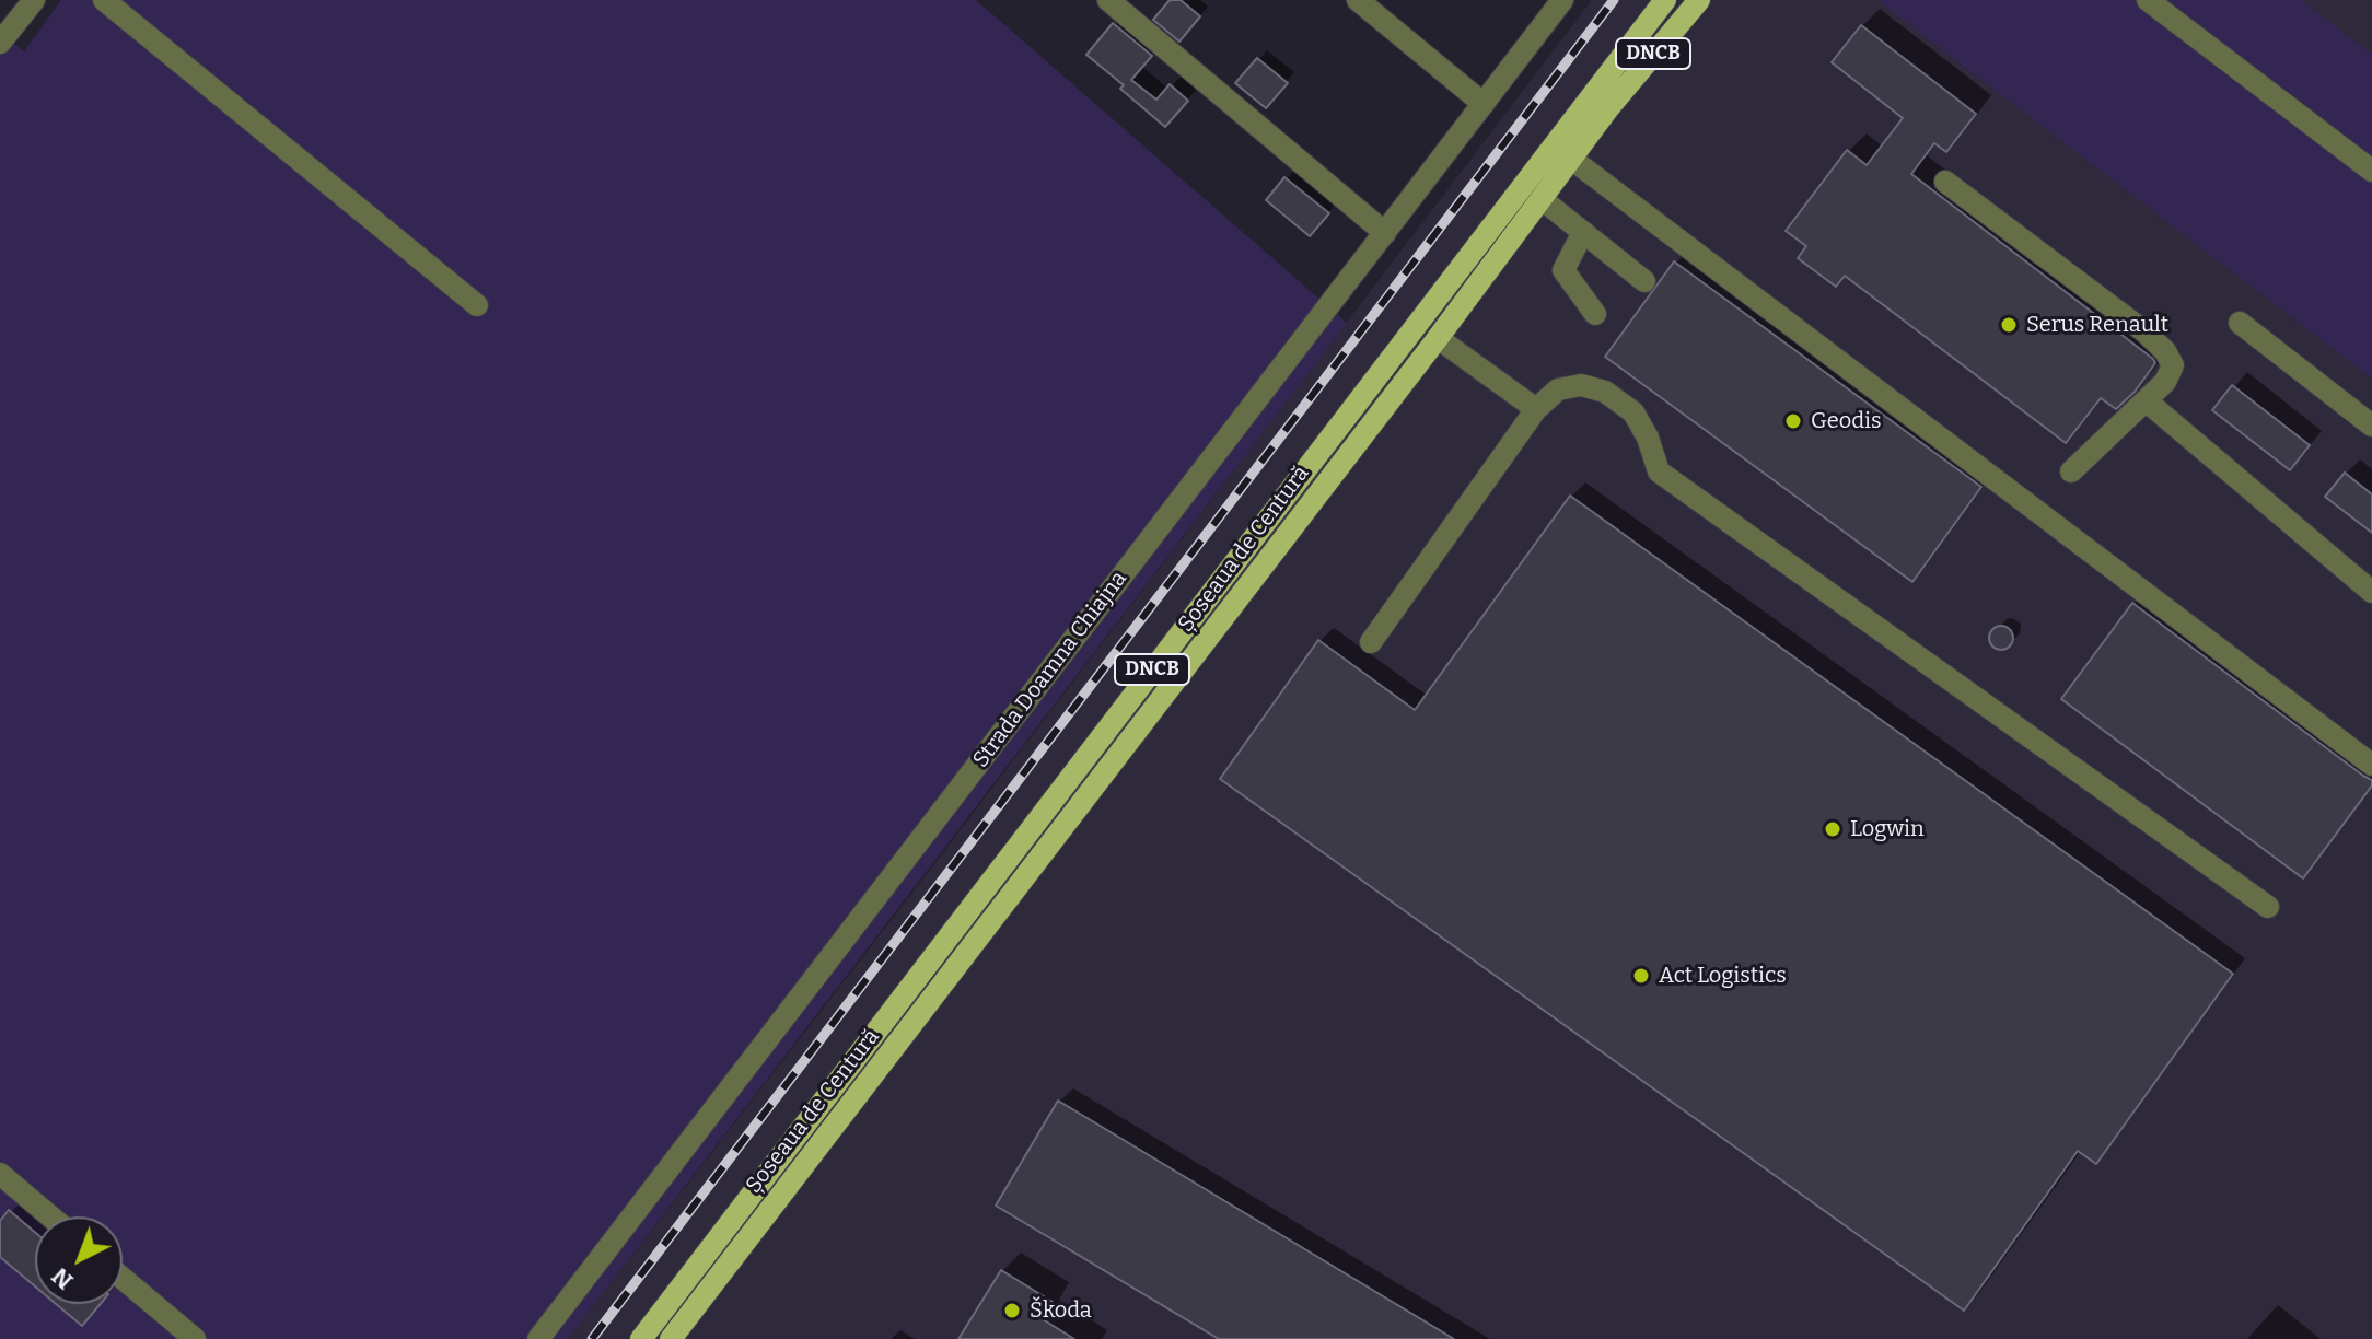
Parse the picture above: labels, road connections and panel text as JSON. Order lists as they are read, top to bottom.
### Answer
{
  "streets": {
    "main road": ["DNCB", "Șoseaua de Centură"],
    "street": ["Strada Doamna Chiajna"]
  },
  "places": [
    "Serus Renault",
    "Geodis",
    "Logwin",
    "Act Logistics",
    "Škoda"
  ],
  "north": "bottom left"
}
